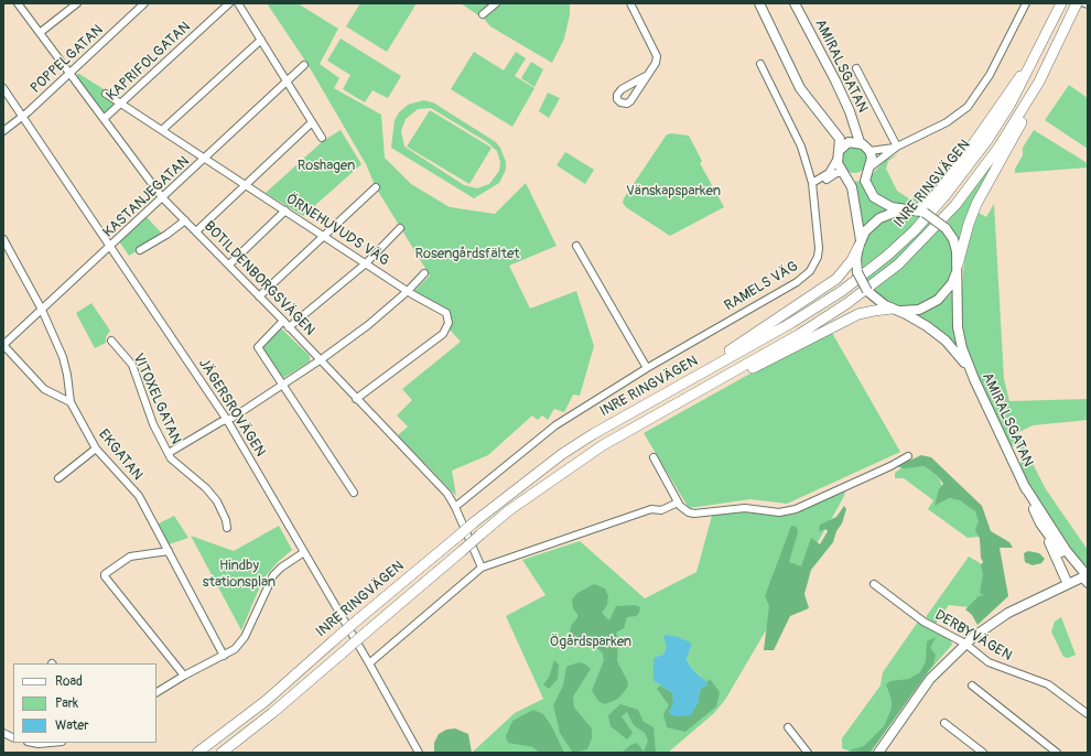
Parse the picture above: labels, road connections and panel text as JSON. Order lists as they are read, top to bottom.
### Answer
{
  "streets": {
    "highway": ["INRE RINGVÄGEN"],
    "main road": ["AMIRALSGATAN"],
    "street": [
      "POPPELGATAN",
      "KAPRIFOLGATAN",
      "KASTANJEGATAN",
      "ÖRNEHUVUDS VÄG",
      "BOTILDENBORGSVÄGEN",
      "RAMELS VÄG",
      "VITOXELGATAN",
      "JÄGERSROVÄGEN",
      "EKGATAN",
      "DERBYVÄGEN"
    ]
  },
  "crossings": [
    ["POPPELGATAN", "BOTILDENBORGSVÄGEN"],
    ["POPPELGATAN", "JÄGERSROVÄGEN"],
    ["KAPRIFOLGATAN", "ÖRNEHUVUDS VÄG"],
    ["KAPRIFOLGATAN", "BOTILDENBORGSVÄGEN"],
    ["KASTANJEGATAN", "ÖRNEHUVUDS VÄG"],
    ["KASTANJEGATAN", "BOTILDENBORGSVÄGEN"],
    ["KASTANJEGATAN", "JÄGERSROVÄGEN"],
    ["KASTANJEGATAN", "EKGATAN"],
    ["ÖRNEHUVUDS VÄG", "BOTILDENBORGSVÄGEN"],
    ["BOTILDENBORGSVÄGEN", "RAMELS VÄG"]
  ],
  "parks": [
    "Roshagen",
    "Vänskapsparken",
    "Rosengårdsfältet",
    "Hindby stationsplan",
    "Ögårdsparken"
  ],
  "legend": ["Road", "Park", "Water"]
}
